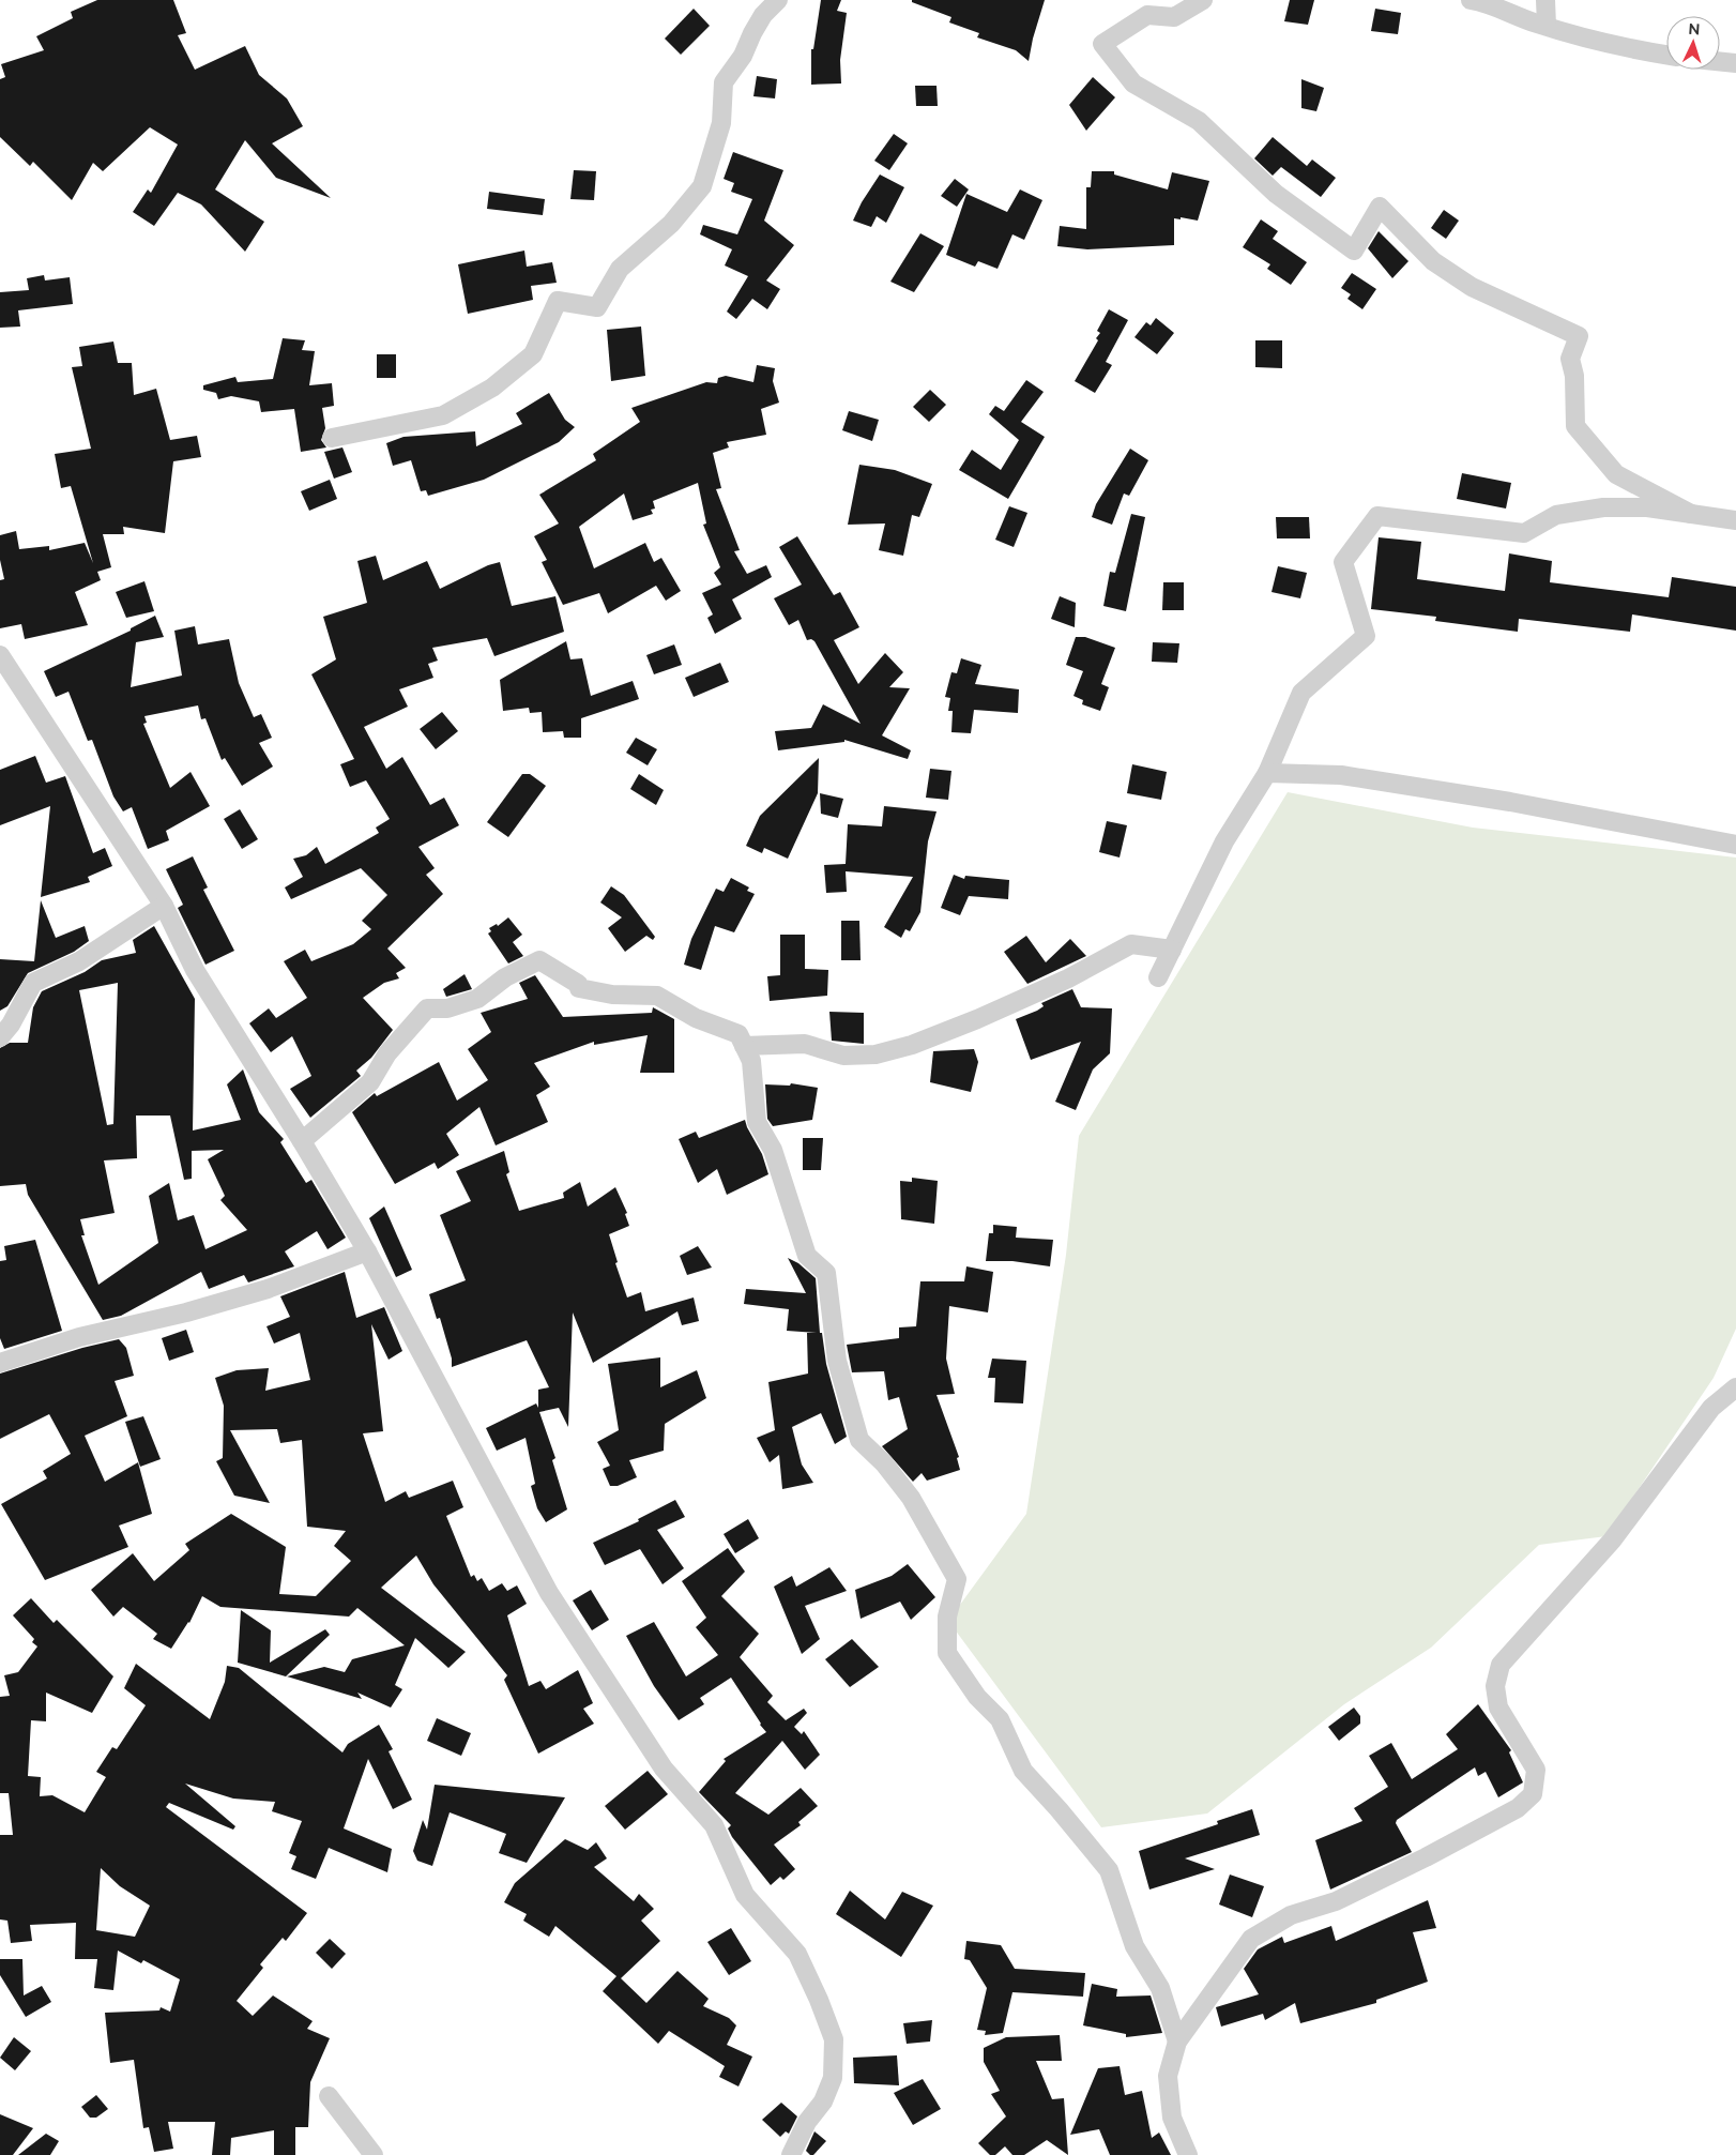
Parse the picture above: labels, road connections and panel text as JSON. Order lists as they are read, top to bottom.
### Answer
{
  "north": "top"
}
